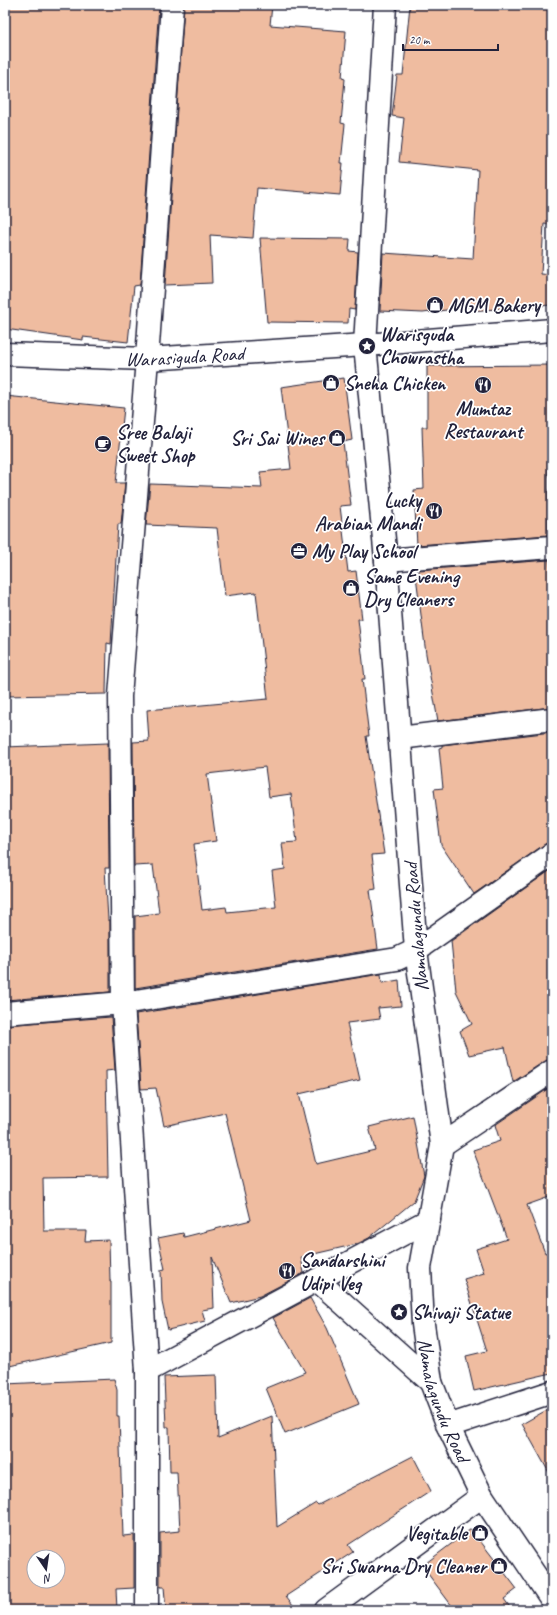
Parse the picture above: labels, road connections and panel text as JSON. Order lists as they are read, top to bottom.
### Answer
{
  "streets": {
    "street": ["Warasiguda Road", "Namalagundu Road"]
  },
  "crossings": [
    ["Warasiguda Road", "Namalagundu Road"]
  ],
  "places": {
    "shop": [
      "MGM Bakery",
      "Sneha Chicken",
      "Sri Sai Wines",
      "Same Evening Dry Cleaners",
      "Vegitable",
      "Sri Swarna Dry Cleaner"
    ],
    "place": ["Warisguda Chowrastha", "Shivaji Statue"],
    "restaurant": ["Mumtaz Restaurant", "Lucky Arabian Mandi", "Sandarshini Udipi Veg"],
    "cafe": ["Sree Balaji Sweet Shop"],
    "office": ["My Play School"]
  },
  "scale_bar": "20 m",
  "north": "bottom"
}
